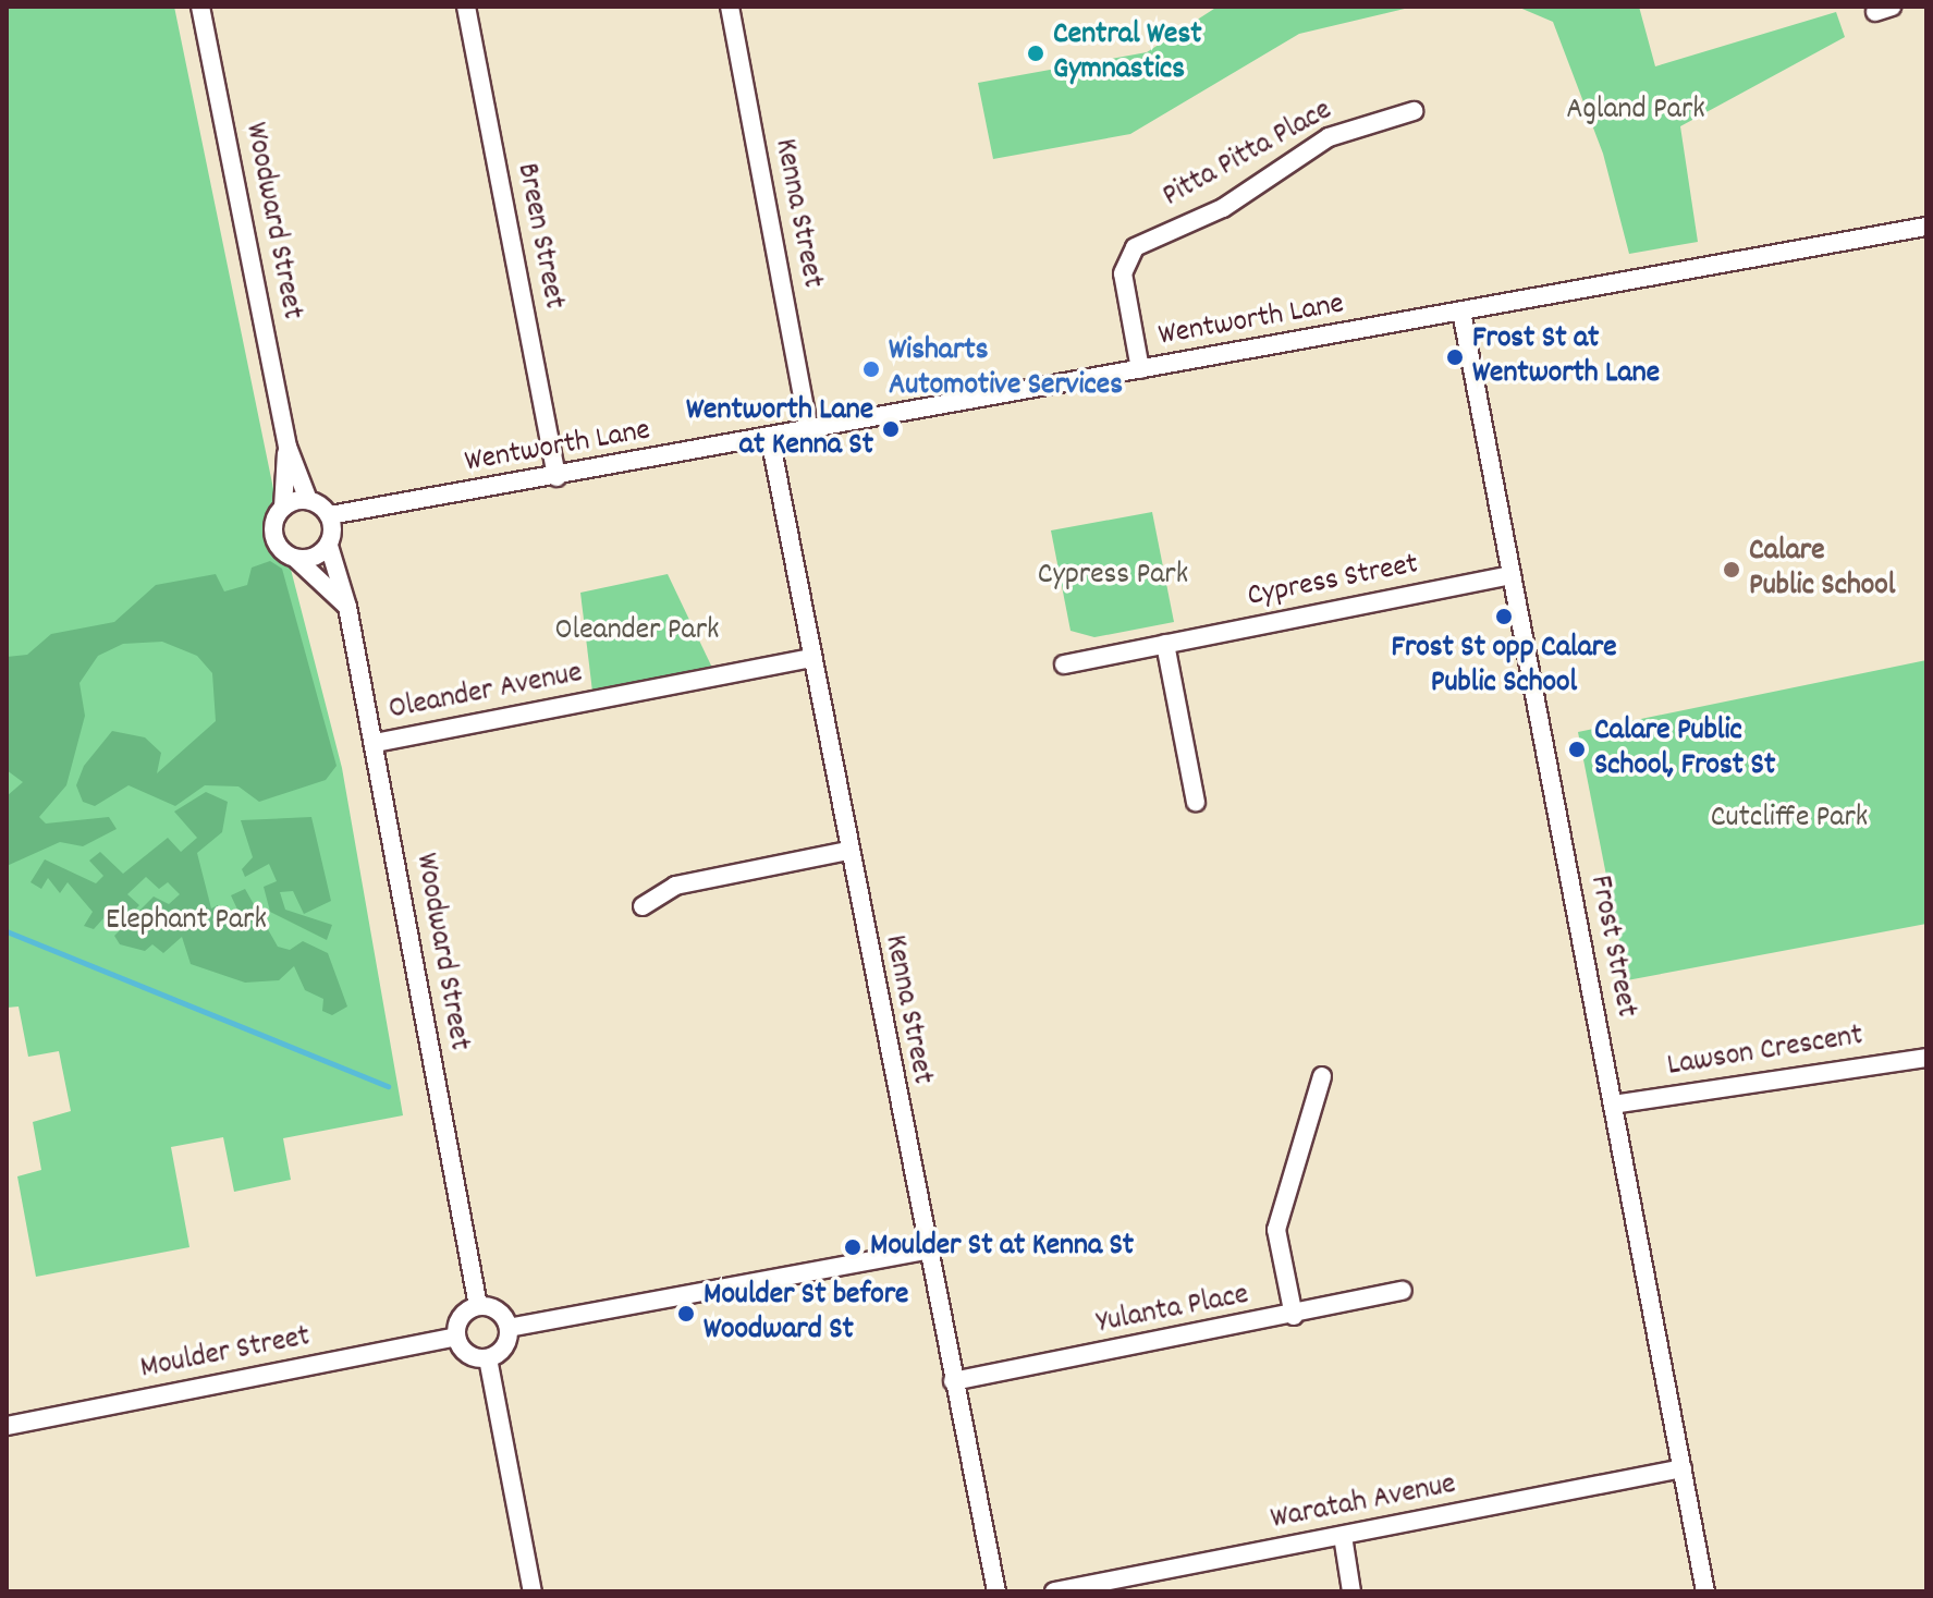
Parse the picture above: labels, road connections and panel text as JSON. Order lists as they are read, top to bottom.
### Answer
{
  "streets": {
    "street": [
      "Pitta Pitta Place",
      "Kenna Street",
      "Woodward Street",
      "Breen Street",
      "Wentworth Lane",
      "Cypress Street",
      "Oleander Avenue",
      "Frost Street",
      "Lawson Crescent",
      "Yulanta Place",
      "Moulder Street",
      "Waratah Avenue"
    ]
  },
  "crossings": [
    ["Pitta Pitta Place", "Wentworth Lane"],
    ["Kenna Street", "Wentworth Lane"],
    ["Kenna Street", "Oleander Avenue"],
    ["Kenna Street", "Yulanta Place"],
    ["Woodward Street", "Wentworth Lane"],
    ["Woodward Street", "Oleander Avenue"],
    ["Woodward Street", "Moulder Street"],
    ["Breen Street", "Wentworth Lane"],
    ["Wentworth Lane", "Frost Street"],
    ["Cypress Street", "Frost Street"],
    ["Frost Street", "Lawson Crescent"],
    ["Frost Street", "Waratah Avenue"]
  ],
  "parks": [
    "Agland Park",
    "Cypress Park",
    "Oleander Park",
    "Cutcliffe Park",
    "Elephant Park"
  ],
  "places": [
    "Central West Gymnastics",
    "Frost St at Wentworth Lane",
    "Wisharts Automotive Services",
    "Wentworth Lane at Kenna St",
    "Calare Public School",
    "Frost St opp Calare Public School",
    "Calare Public School, Frost St",
    "Moulder St at Kenna St",
    "Moulder St before Woodward St"
  ]
}
